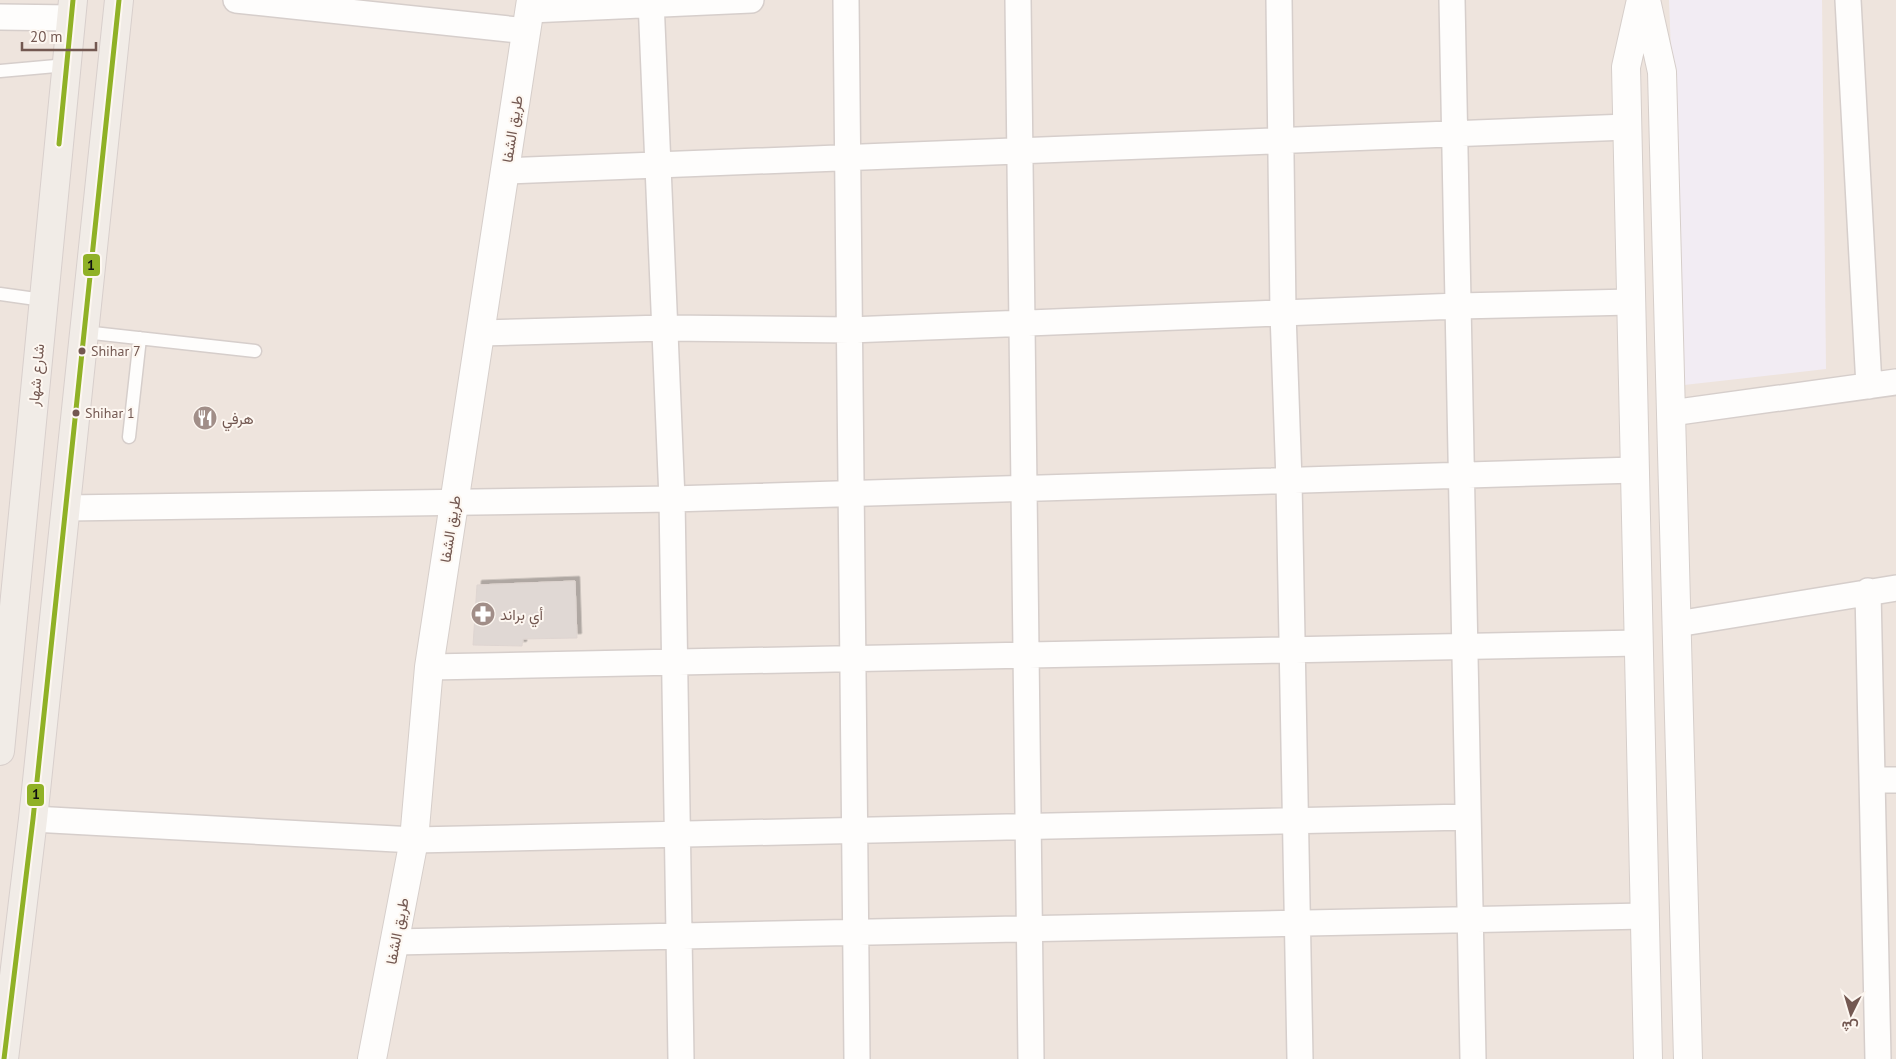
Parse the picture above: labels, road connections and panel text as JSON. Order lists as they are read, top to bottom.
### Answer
{
  "streets": {
    "main road": ["شارع شهار"],
    "street": ["طريق الشفا"]
  },
  "places": {
    "other": ["Shihar 7", "Shihar 1"],
    "restaurant": ["هرفي"],
    "pharmacy": ["أي براند"]
  },
  "lines": ["transit line 1"],
  "scale_bar": "20 m",
  "north": "bottom"
}
